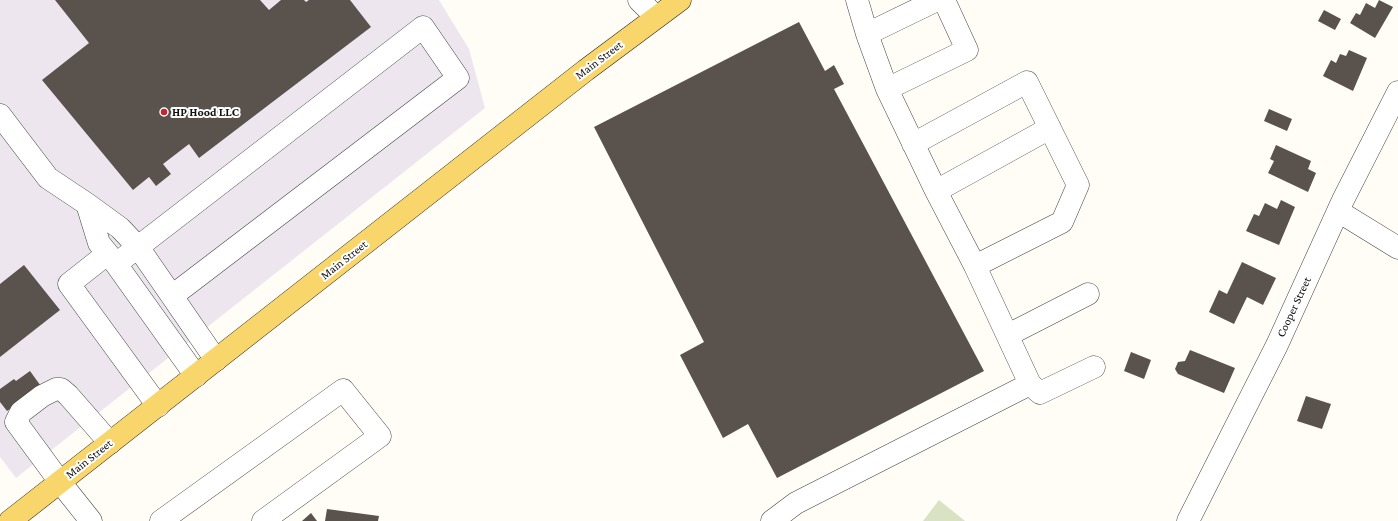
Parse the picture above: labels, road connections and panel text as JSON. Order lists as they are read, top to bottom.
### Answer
{
  "streets": {
    "main road": ["Main Street"],
    "street": ["Cooper Street"]
  },
  "places": ["HP Hood LLC"]
}
